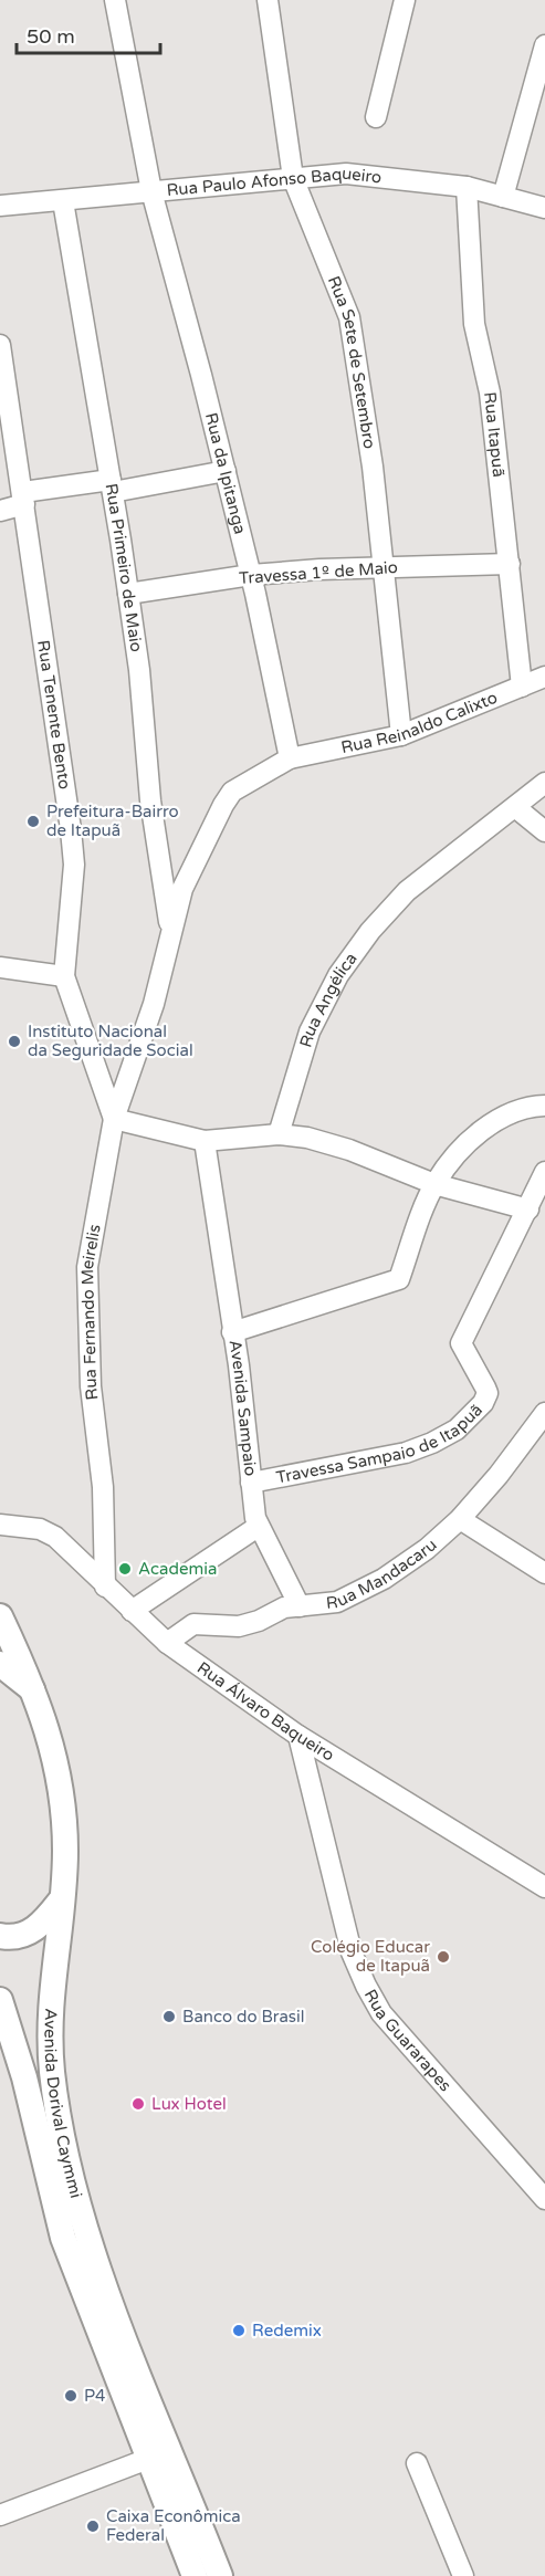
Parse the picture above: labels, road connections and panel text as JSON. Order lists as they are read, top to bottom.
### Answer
{
  "streets": {
    "main road": ["Avenida Dorival Caymmi"],
    "street": [
      "Rua Paulo Afonso Baqueiro",
      "Rua Sete de Setembro",
      "Rua Itapuã",
      "Rua da Ipitanga",
      "Rua Primeiro de Maio",
      "Travessa 1º de Maio",
      "Rua Tenente Bento",
      "Rua Reinaldo Calixto",
      "Rua Angélica",
      "Rua Fernando Meirelis",
      "Avenida Sampaio",
      "Travessa Sampaio de Itapuã",
      "Rua Mandacaru",
      "Rua Álvaro Baqueiro",
      "Rua Guararapes"
    ]
  },
  "crossings": [
    ["Rua Paulo Afonso Baqueiro", "Rua Sete de Setembro"],
    ["Rua Paulo Afonso Baqueiro", "Rua Itapuã"],
    ["Rua Paulo Afonso Baqueiro", "Rua da Ipitanga"],
    ["Rua Paulo Afonso Baqueiro", "Rua Primeiro de Maio"],
    ["Rua Sete de Setembro", "Travessa 1º de Maio"],
    ["Rua Sete de Setembro", "Rua Reinaldo Calixto"],
    ["Rua Itapuã", "Travessa 1º de Maio"],
    ["Rua Itapuã", "Rua Reinaldo Calixto"],
    ["Rua da Ipitanga", "Travessa 1º de Maio"],
    ["Rua da Ipitanga", "Rua Reinaldo Calixto"],
    ["Rua Primeiro de Maio", "Travessa 1º de Maio"],
    ["Rua Primeiro de Maio", "Rua Reinaldo Calixto"],
    ["Rua Primeiro de Maio", "Rua Fernando Meirelis"],
    ["Rua Tenente Bento", "Rua Fernando Meirelis"],
    ["Rua Reinaldo Calixto", "Rua Fernando Meirelis"],
    ["Rua Fernando Meirelis", "Rua Álvaro Baqueiro"],
    ["Avenida Sampaio", "Travessa Sampaio de Itapuã"],
    ["Avenida Sampaio", "Rua Mandacaru"],
    ["Rua Mandacaru", "Rua Álvaro Baqueiro"],
    ["Rua Álvaro Baqueiro", "Rua Guararapes"]
  ],
  "places": [
    "Prefeitura-Bairro de Itapuã",
    "Instituto Nacional da Seguridade Social",
    "Academia",
    "Colégio Educar de Itapuã",
    "Banco do Brasil",
    "Lux Hotel",
    "Redemix",
    "P4",
    "Caixa Econômica Federal"
  ],
  "scale_bar": "50 m"
}
